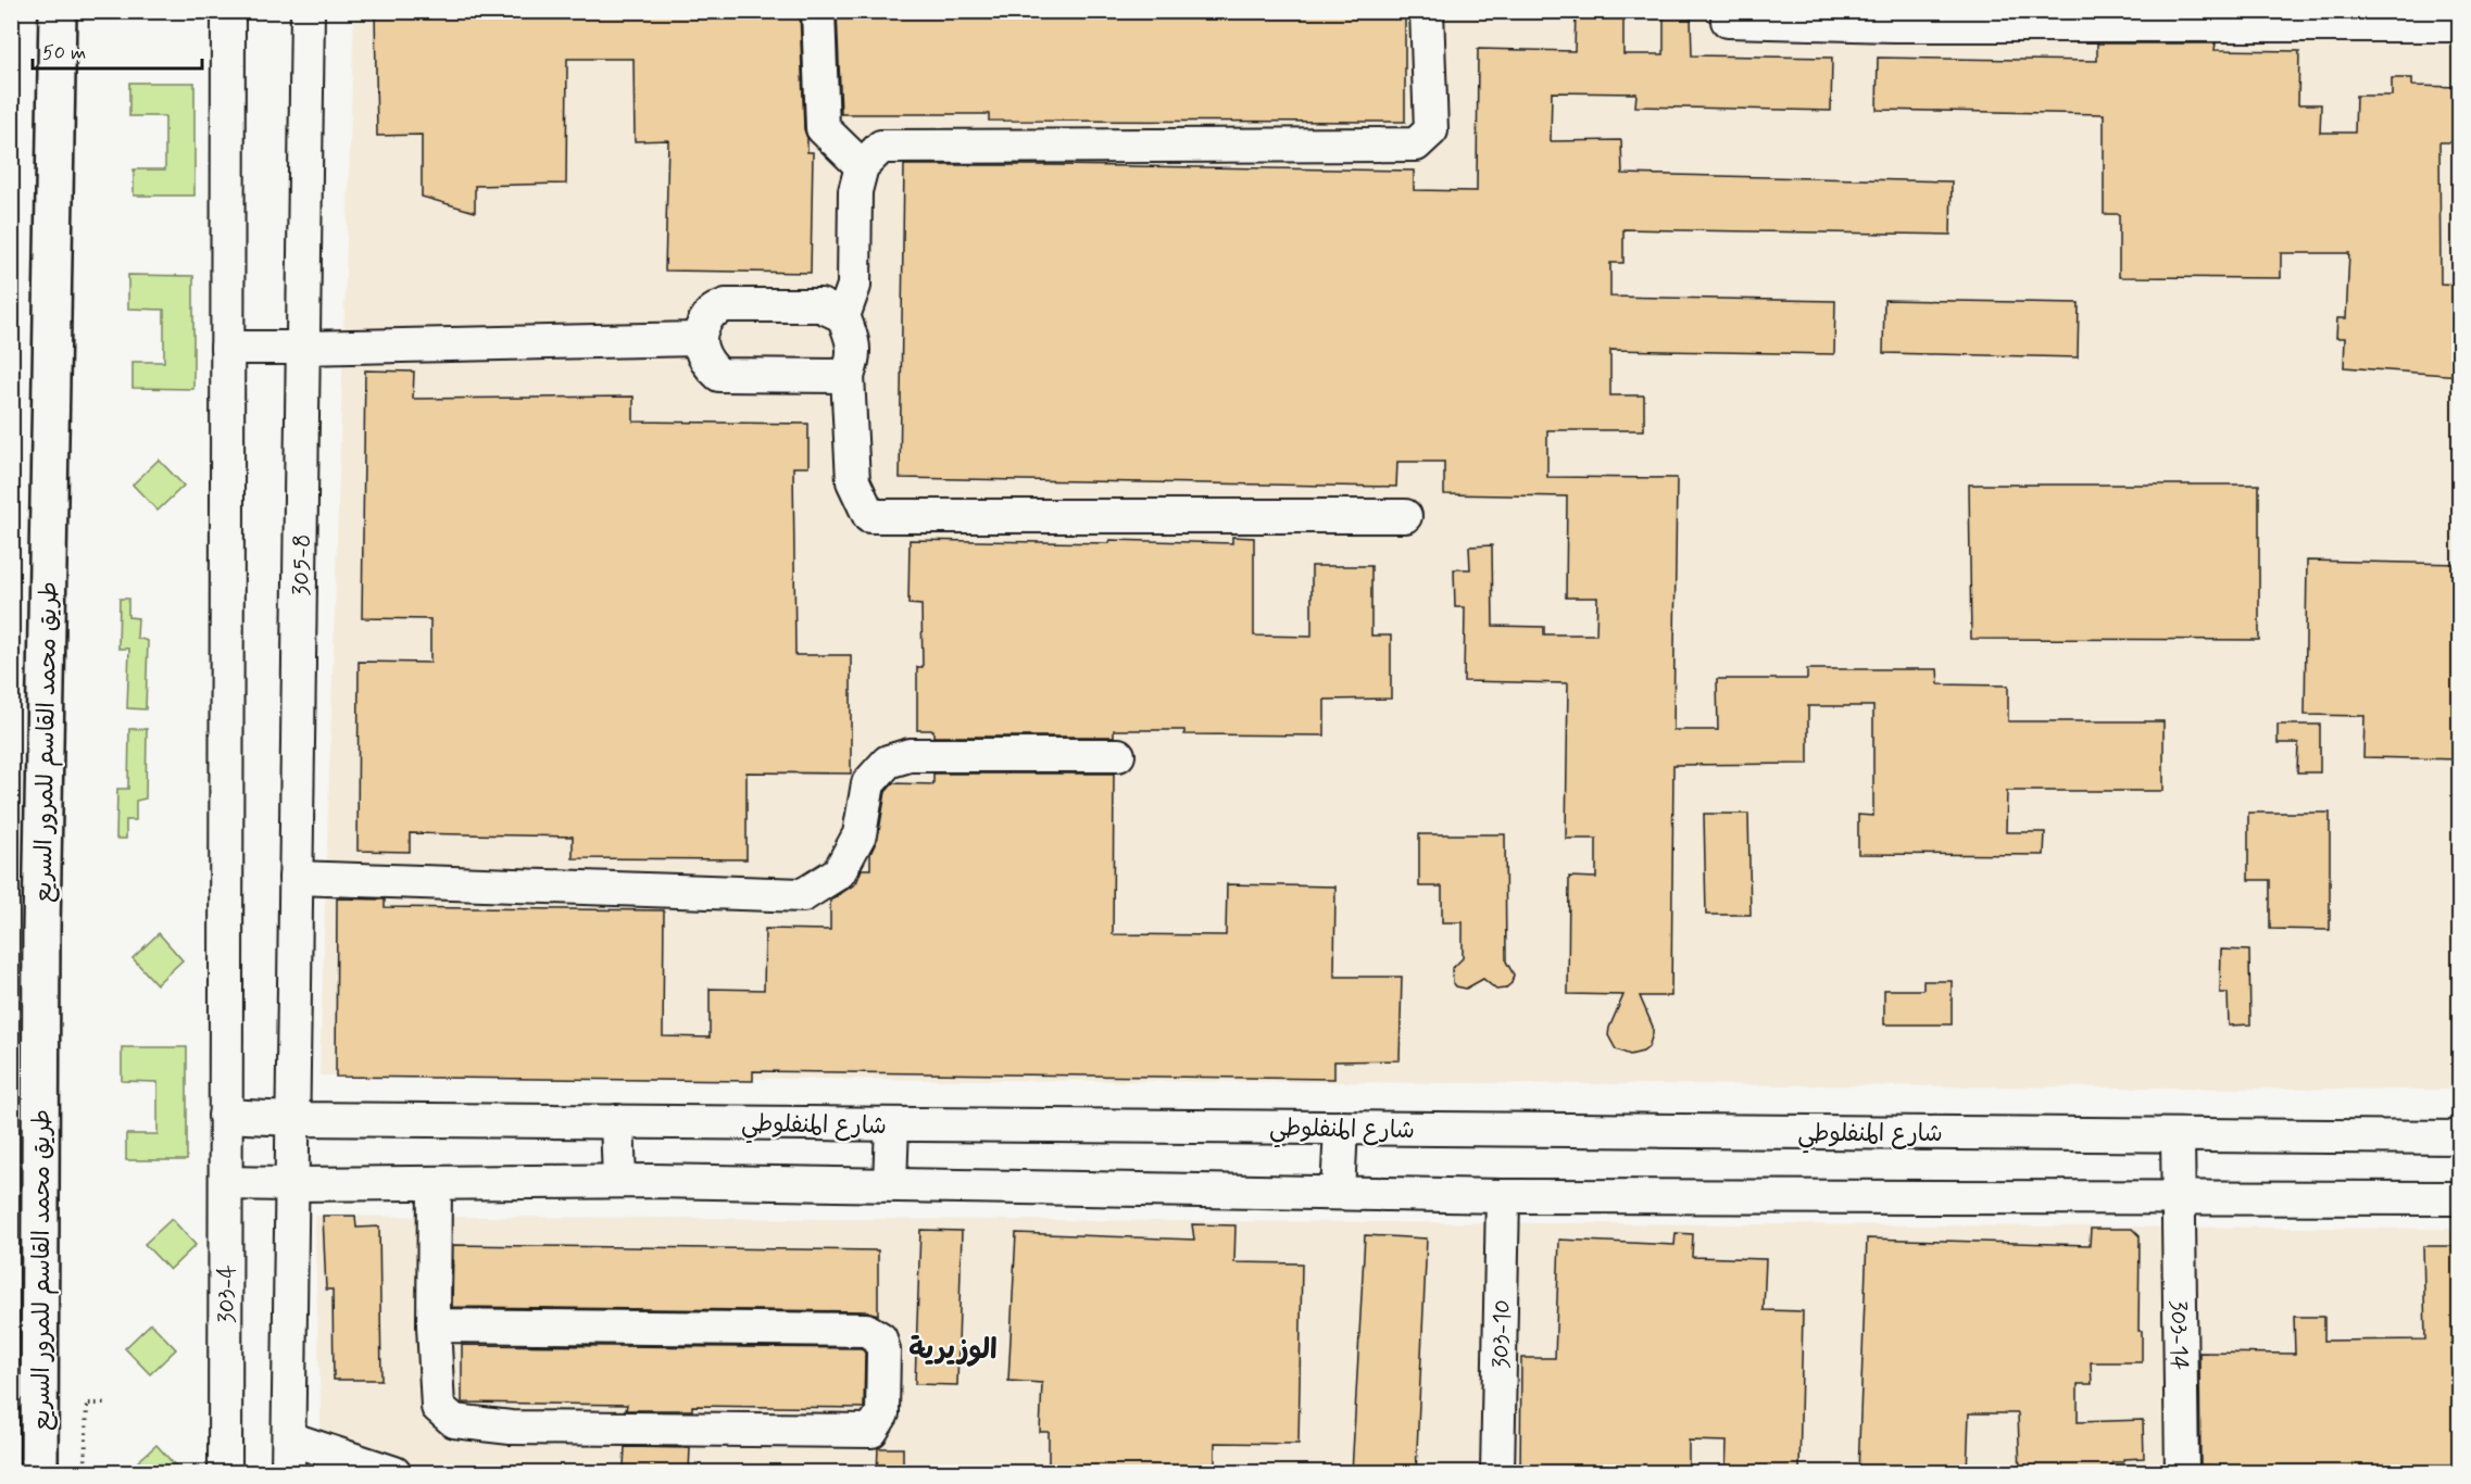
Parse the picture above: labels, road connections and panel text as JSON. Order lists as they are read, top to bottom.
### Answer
{
  "streets": {
    "highway": ["طريق محمد القاسم للمرور السريع"],
    "street": [
      "305-8",
      "شارع المنفلوطي",
      "303-4",
      "303-10",
      "303-14"
    ]
  },
  "crossings": [
    ["305-8", "شارع المنفلوطي"],
    ["شارع المنفلوطي", "303-4"],
    ["شارع المنفلوطي", "303-14"]
  ],
  "districts": ["الوزيرية"],
  "scale_bar": "50 m"
}
